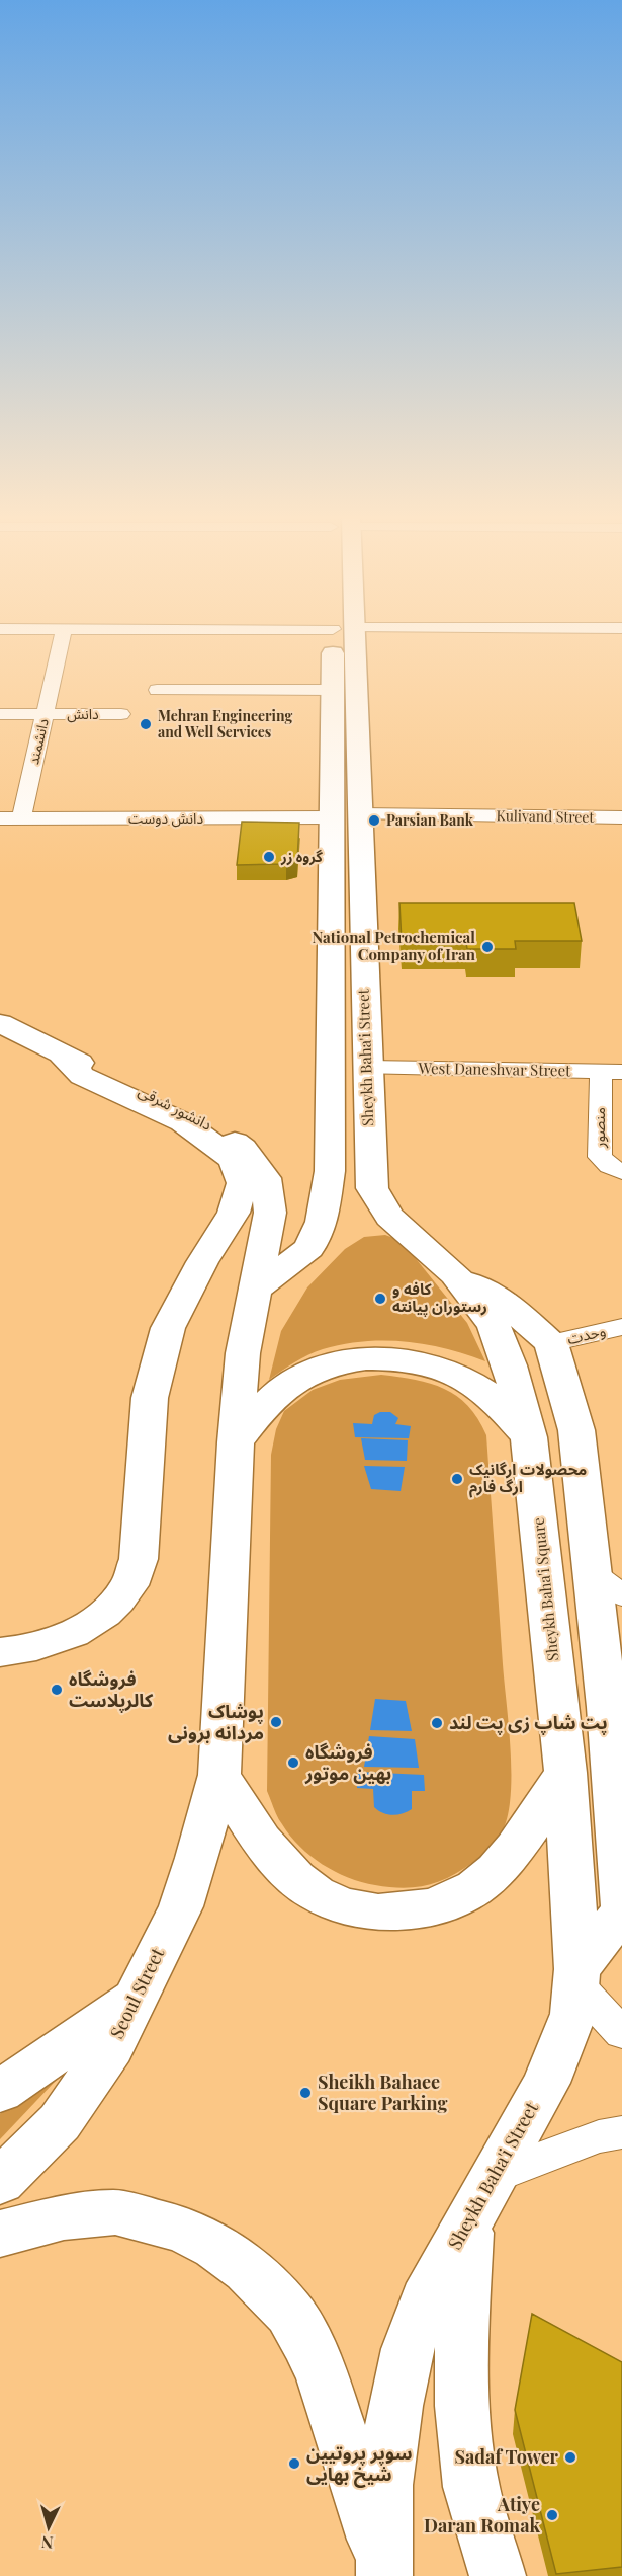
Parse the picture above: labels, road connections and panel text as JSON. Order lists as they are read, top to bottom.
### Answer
{
  "streets": {
    "main road": [
      "Sheykh Baha'i Street",
      "دانشور شرقی",
      "Sheykh Baha'i Square",
      "Seoul Street"
    ],
    "street": [
      "دانش",
      "دانشمند",
      "Kulivand Street",
      "دانش دوست",
      "West Daneshvar Street",
      "منصور",
      "وحدت"
    ]
  },
  "crossings": [
    ["دانش", "دانشمند"],
    ["دانشمند", "دانش دوست"],
    ["Kulivand Street", "دانش دوست"],
    ["Kulivand Street", "Sheykh Baha'i Street"],
    ["دانش دوست", "Sheykh Baha'i Street"],
    ["Sheykh Baha'i Street", "West Daneshvar Street"],
    ["Sheykh Baha'i Street", "دانشور شرقی"],
    ["Sheykh Baha'i Street", "Sheykh Baha'i Square"],
    ["West Daneshvar Street", "منصور"]
  ],
  "places": [
    "Mehran Engineering and Well Services",
    "Parsian Bank",
    "گروه زر",
    "National Petrochemical Company of Iran",
    "کافه و رستوران پیانته",
    "محصولات ارگانیک ارگ فارم",
    "فروشگاه کالرپلاست",
    "پوشاک مردانه برونی",
    "پت شاپ زی پت لند",
    "فروشگاه بهین موتور",
    "Sheikh Bahaee Square Parking",
    "Sadaf Tower",
    "سوپر پروتیین شیخ بهایی",
    "Atiye Daran Romak"
  ],
  "north": "bottom"
}
